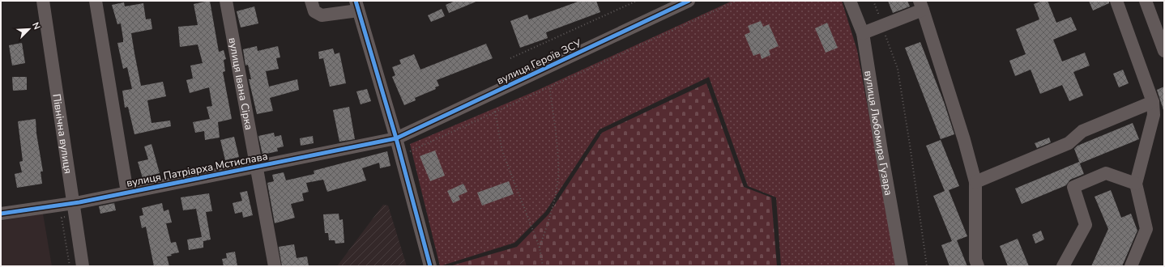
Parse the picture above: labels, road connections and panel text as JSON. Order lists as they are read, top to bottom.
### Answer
{
  "streets": {
    "street": [
      "вулиця Героїв ЗСУ",
      "вулиця Івана Сірка",
      "вулиця Любомира Гузара",
      "Північна вулиця",
      "вулиця Патріарха Мстислава"
    ]
  },
  "crossings": [
    ["вулиця Героїв ЗСУ", "вулиця Патріарха Мстислава"],
    ["вулиця Івана Сірка", "вулиця Патріарха Мстислава"],
    ["Північна вулиця", "вулиця Патріарха Мстислава"]
  ],
  "north": "top right"
}
